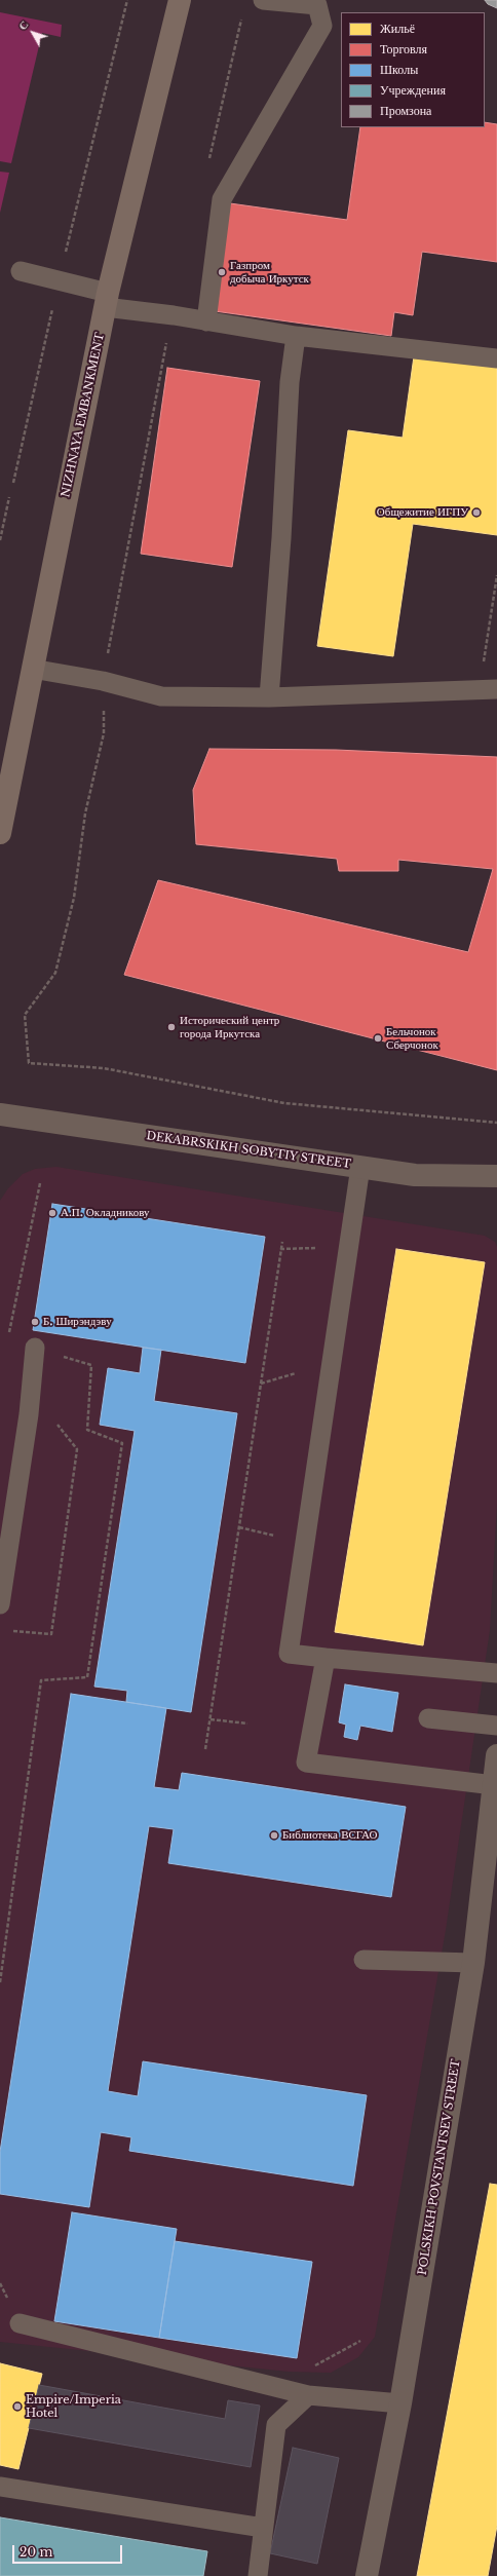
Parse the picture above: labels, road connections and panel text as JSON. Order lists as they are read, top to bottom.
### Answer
{
  "streets": {
    "main road": ["NIZHNAYA EMBANKMENT"],
    "street": ["DEKABRSKIKH SOBYTIY STREET", "POLSKIKH POVSTANTSEV STREET"]
  },
  "places": [
    "Газпром добыча Иркутск",
    "Общежитие ИГПУ",
    "Исторический центр города Иркутска",
    "Бельчонок Сберчонок",
    "А.П. Окладникову",
    "Б. Ширэндэву",
    "Библиотека ВСГАО",
    "Empire/Imperia Hotel"
  ],
  "legend": [
    "Жильё",
    "Торговля",
    "Школы",
    "Учреждения",
    "Промзона"
  ],
  "scale_bar": "20 m",
  "north": "top left"
}
